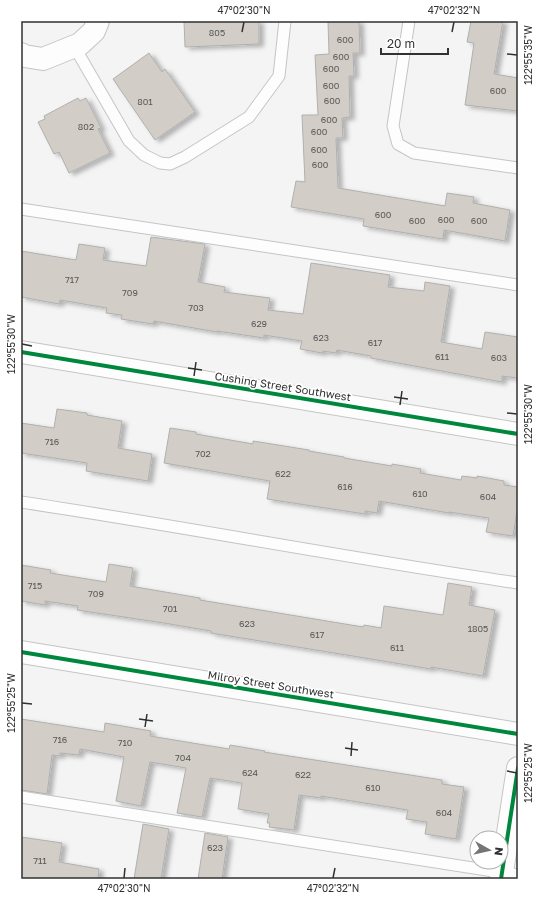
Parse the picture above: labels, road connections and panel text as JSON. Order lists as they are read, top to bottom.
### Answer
{
  "streets": {
    "street": ["Cushing Street Southwest", "Milroy Street Southwest"]
  },
  "house_numbers": [
    "805",
    "600",
    "600",
    "600",
    "600",
    "600",
    "600",
    "801",
    "600",
    "802",
    "600",
    "600",
    "600",
    "600",
    "600",
    "600",
    "600",
    "717",
    "709",
    "703",
    "629",
    "623",
    "617",
    "611",
    "603",
    "716",
    "702",
    "622",
    "616",
    "610",
    "604",
    "715",
    "709",
    "701",
    "623",
    "1805",
    "617",
    "611",
    "716",
    "710",
    "704",
    "624",
    "622",
    "610",
    "604",
    "623",
    "711"
  ],
  "scale_bar": "20 m",
  "north": "right",
  "coordinates": [
    "47°02'30\"N",
    "47°02'32\"N",
    "122°55'35\"W",
    "122°55'30\"W",
    "122°55'25\"W"
  ]
}
